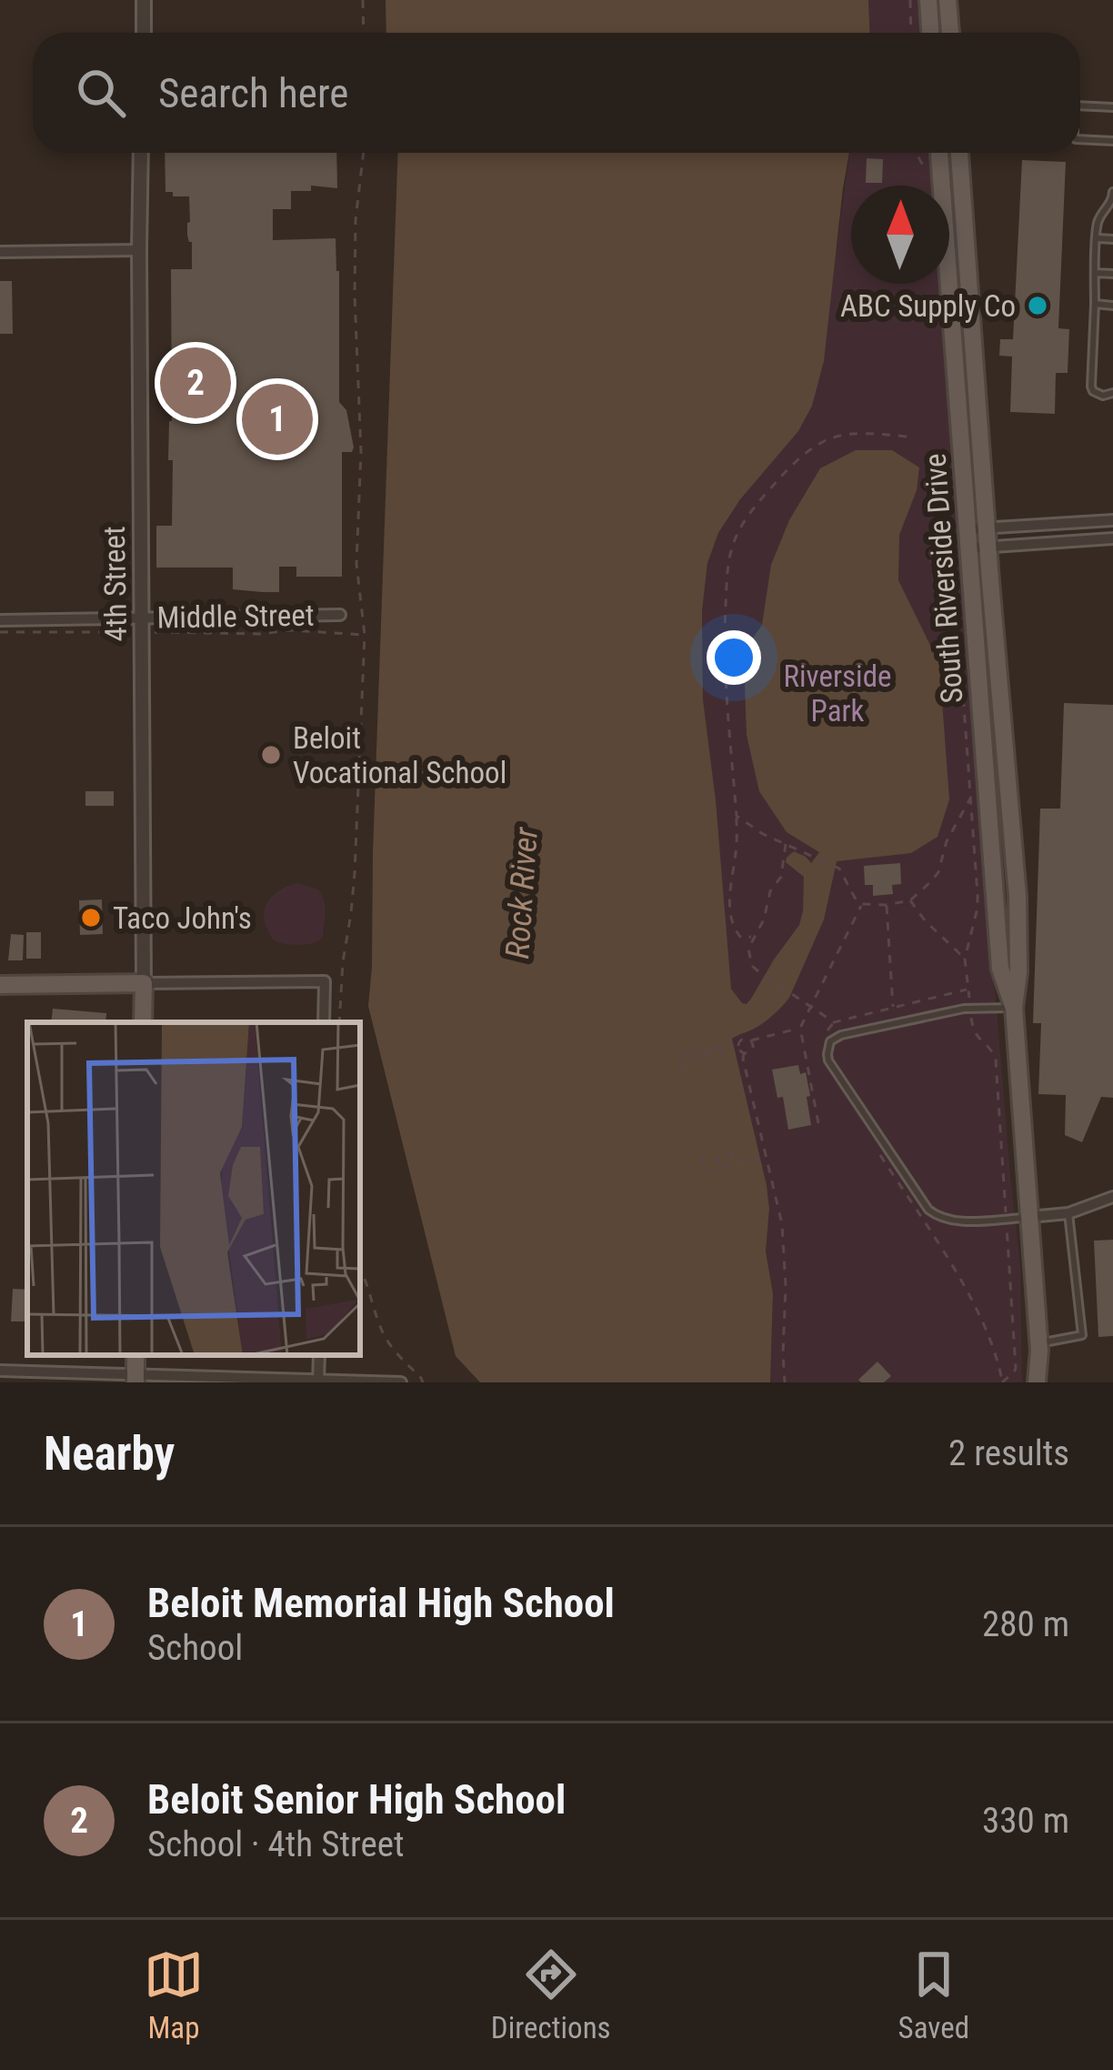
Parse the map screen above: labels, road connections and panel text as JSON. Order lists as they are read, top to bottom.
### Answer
{
  "streets": {
    "main road": ["South Riverside Drive", "4th Street"],
    "street": ["Middle Street"]
  },
  "crossings": [
    ["4th Street", "Middle Street"]
  ],
  "water": ["Rock River"],
  "parks": ["Riverside Park"],
  "places": ["ABC Supply Co", "Beloit Vocational School", "Taco John's"],
  "north": "top",
  "page": {
    "search": "Search here",
    "pins": ["2", "1"],
    "heading": ["Nearby", "2 results"],
    "list": [
      {
        "mark": "1",
        "name": "Beloit Memorial High School",
        "note": "School",
        "value": "280 m"
      },
      {
        "mark": "2",
        "name": "Beloit Senior High School",
        "note": "School · 4th Street",
        "value": "330 m"
      }
    ],
    "nav": ["Map", "Directions", "Saved"]
  }
}
